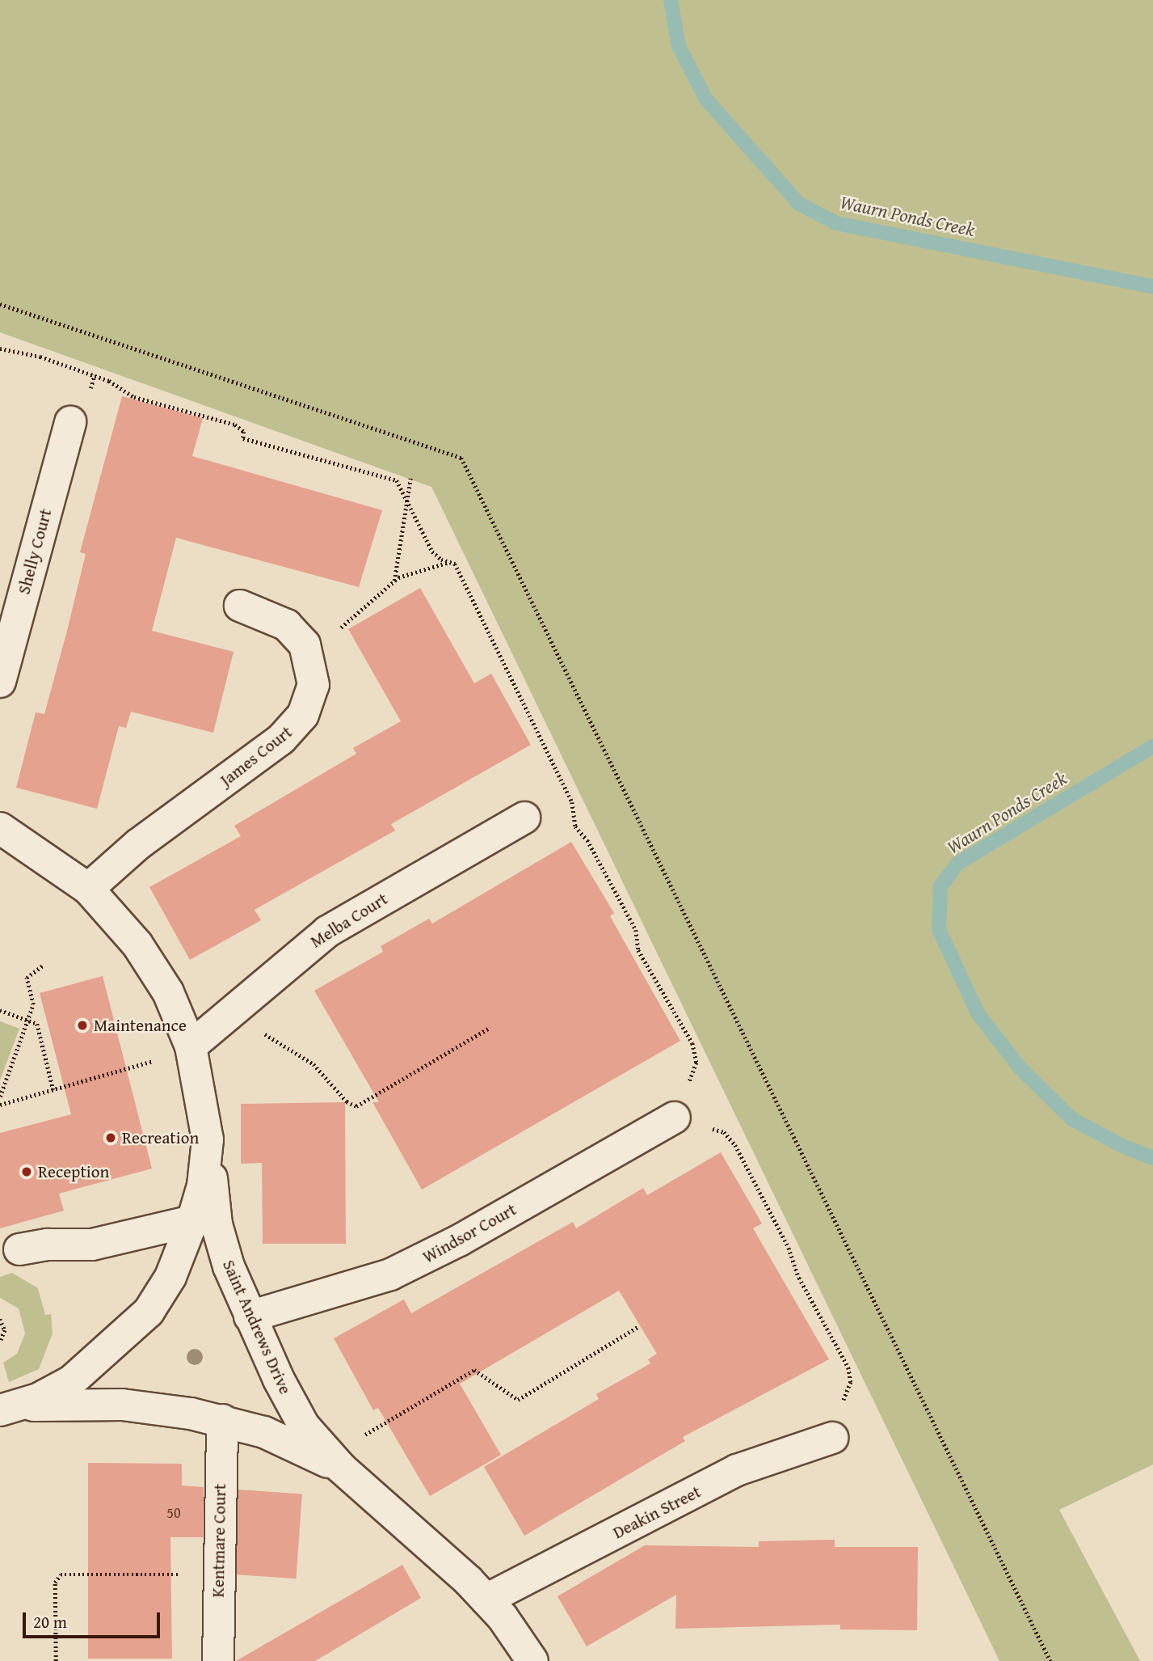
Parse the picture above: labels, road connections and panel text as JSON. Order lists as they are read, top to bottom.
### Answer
{
  "streets": {
    "street": [
      "Shelly Court",
      "James Court",
      "Melba Court",
      "Windsor Court",
      "Saint Andrews Drive",
      "Deakin Street",
      "Kentmare Court"
    ]
  },
  "crossings": [
    ["James Court", "Saint Andrews Drive"],
    ["Melba Court", "Saint Andrews Drive"],
    ["Windsor Court", "Saint Andrews Drive"],
    ["Saint Andrews Drive", "Deakin Street"],
    ["Saint Andrews Drive", "Kentmare Court"]
  ],
  "water": ["Waurn Ponds Creek"],
  "places": ["Maintenance", "Recreation", "Reception"],
  "house_numbers": ["50"],
  "scale_bar": "20 m"
}
